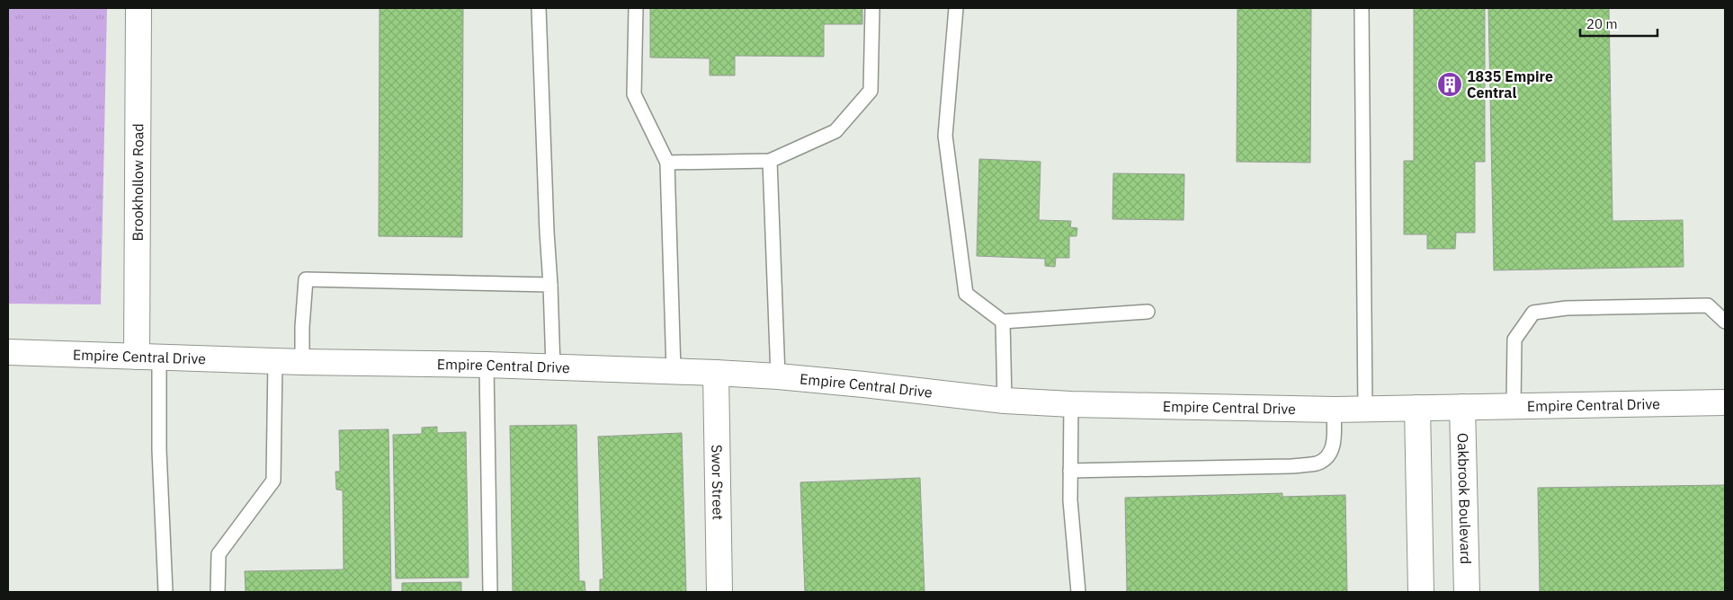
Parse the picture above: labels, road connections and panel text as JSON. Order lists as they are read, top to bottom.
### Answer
{
  "streets": {
    "street": [
      "Brookhollow Road",
      "Empire Central Drive",
      "Swor Street",
      "Oakbrook Boulevard"
    ]
  },
  "crossings": [
    ["Brookhollow Road", "Empire Central Drive"],
    ["Empire Central Drive", "Swor Street"],
    ["Empire Central Drive", "Oakbrook Boulevard"]
  ],
  "places": {
    "building": ["1835 Empire Central"]
  },
  "scale_bar": "20 m"
}
